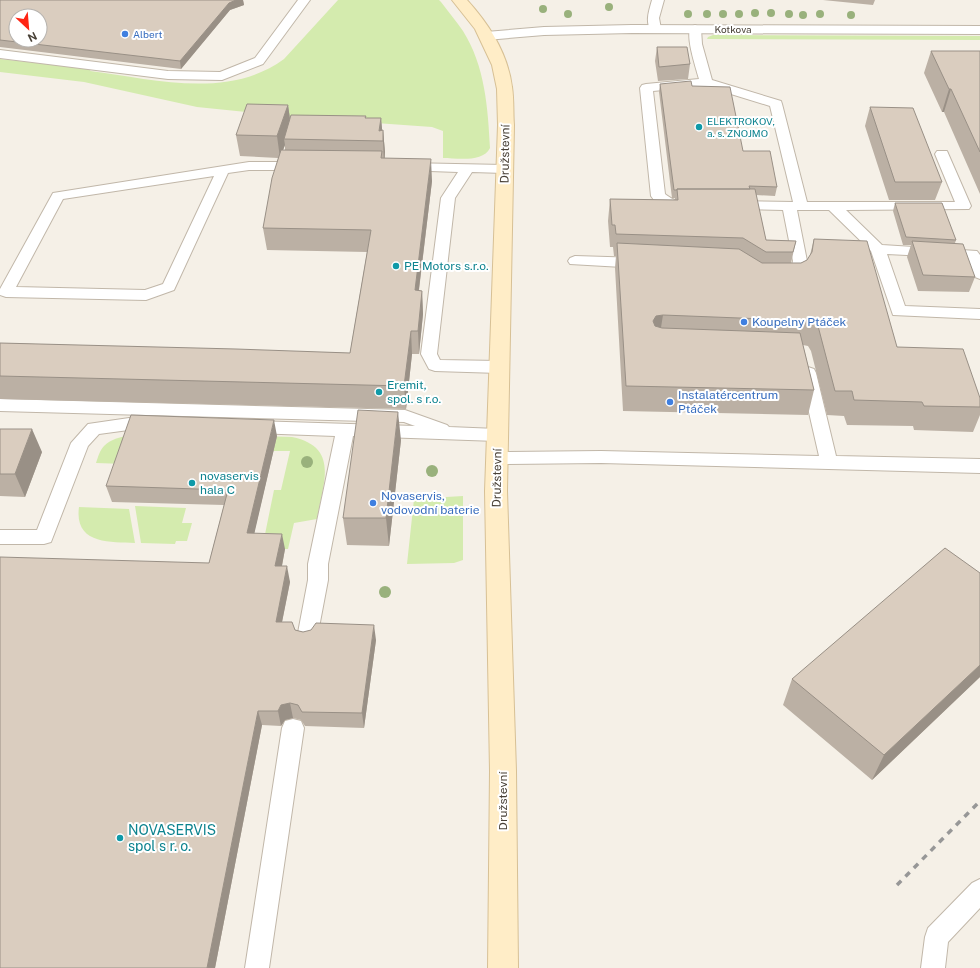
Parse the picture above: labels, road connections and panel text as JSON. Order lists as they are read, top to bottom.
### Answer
{
  "streets": {
    "main road": ["Družstevní"],
    "street": ["Kotkova"]
  },
  "crossings": [
    ["Kotkova", "Družstevní"]
  ],
  "places": [
    "Albert",
    "ELEKTROKOV, a. s. ZNOJMO",
    "PE Motors s.r.o.",
    "Koupelny Ptáček",
    "Eremit, spol. s r.o.",
    "Instalatércentrum Ptáček",
    "novaservis hala C",
    "Novaservis, vodovodní baterie",
    "NOVASERVIS spol s r. o."
  ],
  "north": "bottom right"
}
